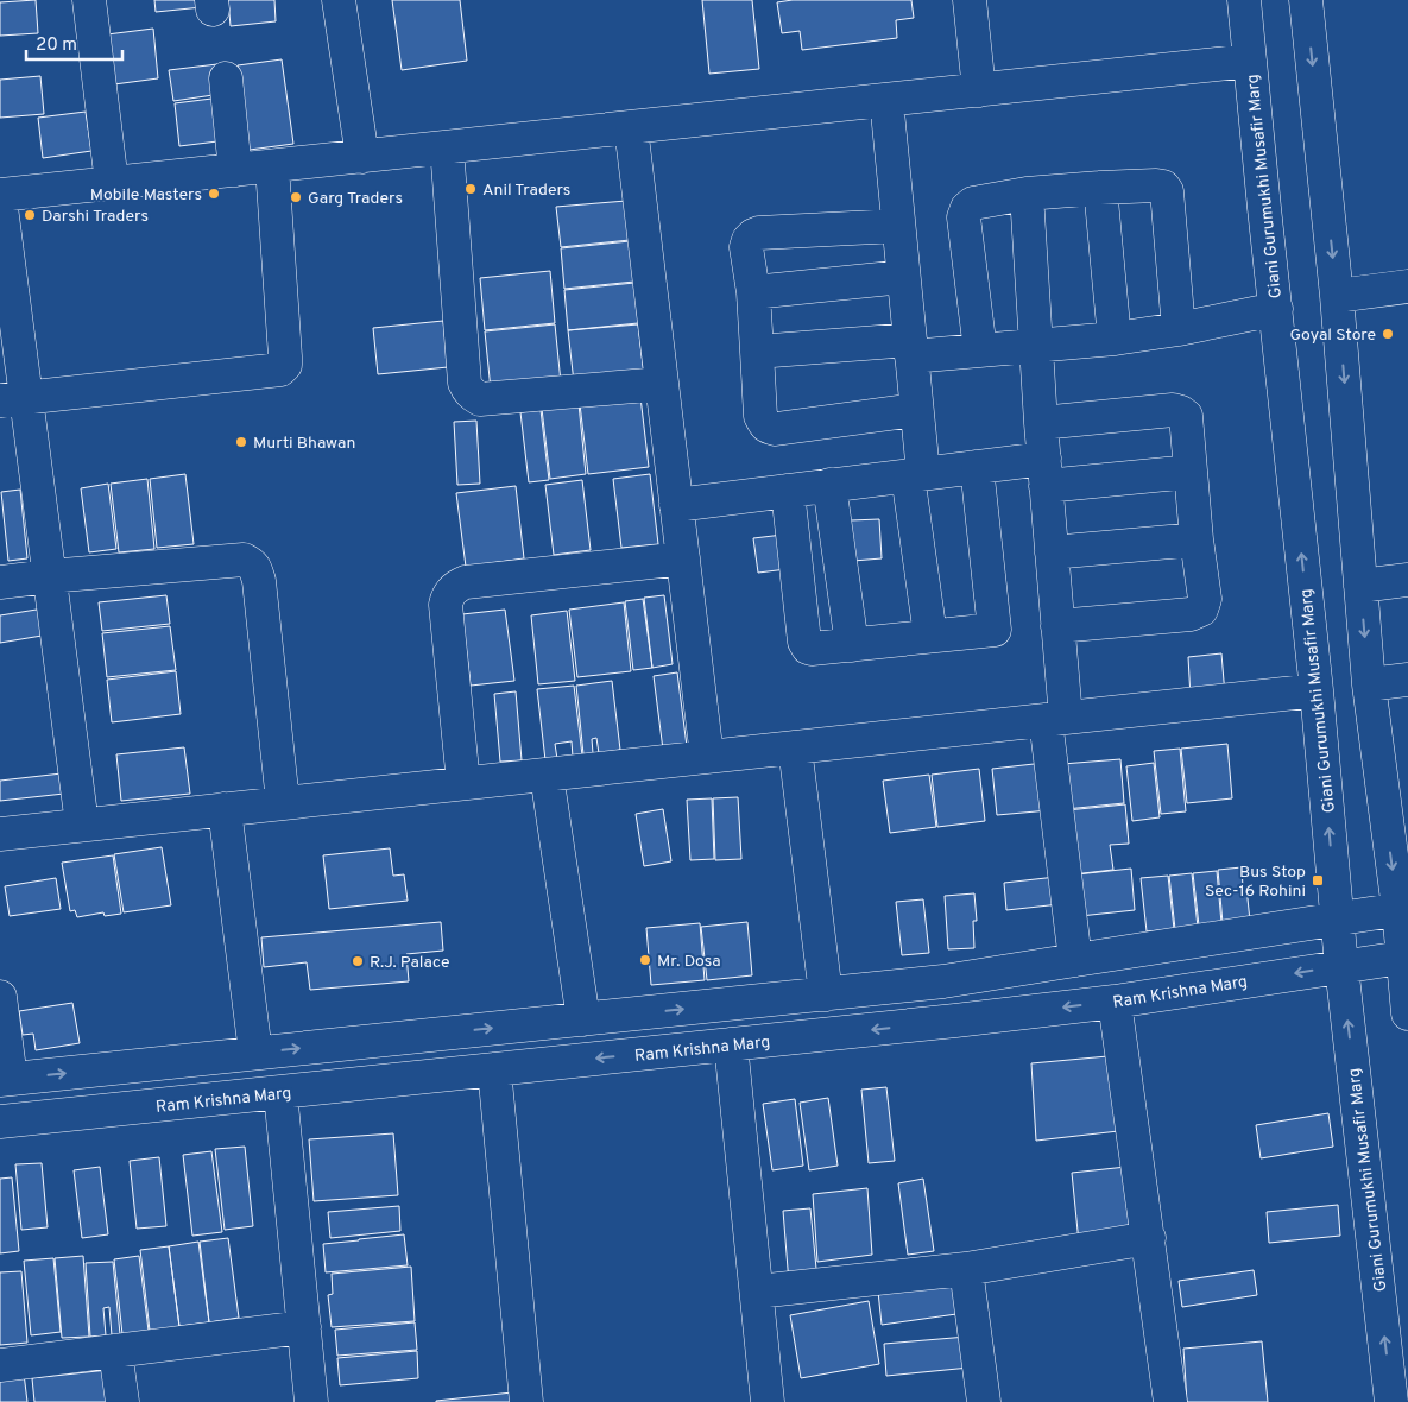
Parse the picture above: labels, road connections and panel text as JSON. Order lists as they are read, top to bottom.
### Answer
{
  "streets": {
    "street": ["Giani Gurumukhi Musafir Marg", "Ram Krishna Marg"]
  },
  "crossings": [
    ["Giani Gurumukhi Musafir Marg", "Ram Krishna Marg"]
  ],
  "places": {
    "other": [
      "Anil Traders",
      "Mobile Masters",
      "Garg Traders",
      "Darshi Traders",
      "Goyal Store",
      "Murti Bhawan",
      "Mr. Dosa",
      "R.J. Palace"
    ],
    "transit": ["Bus Stop Sec-16 Rohini"]
  },
  "scale_bar": "20 m"
}
